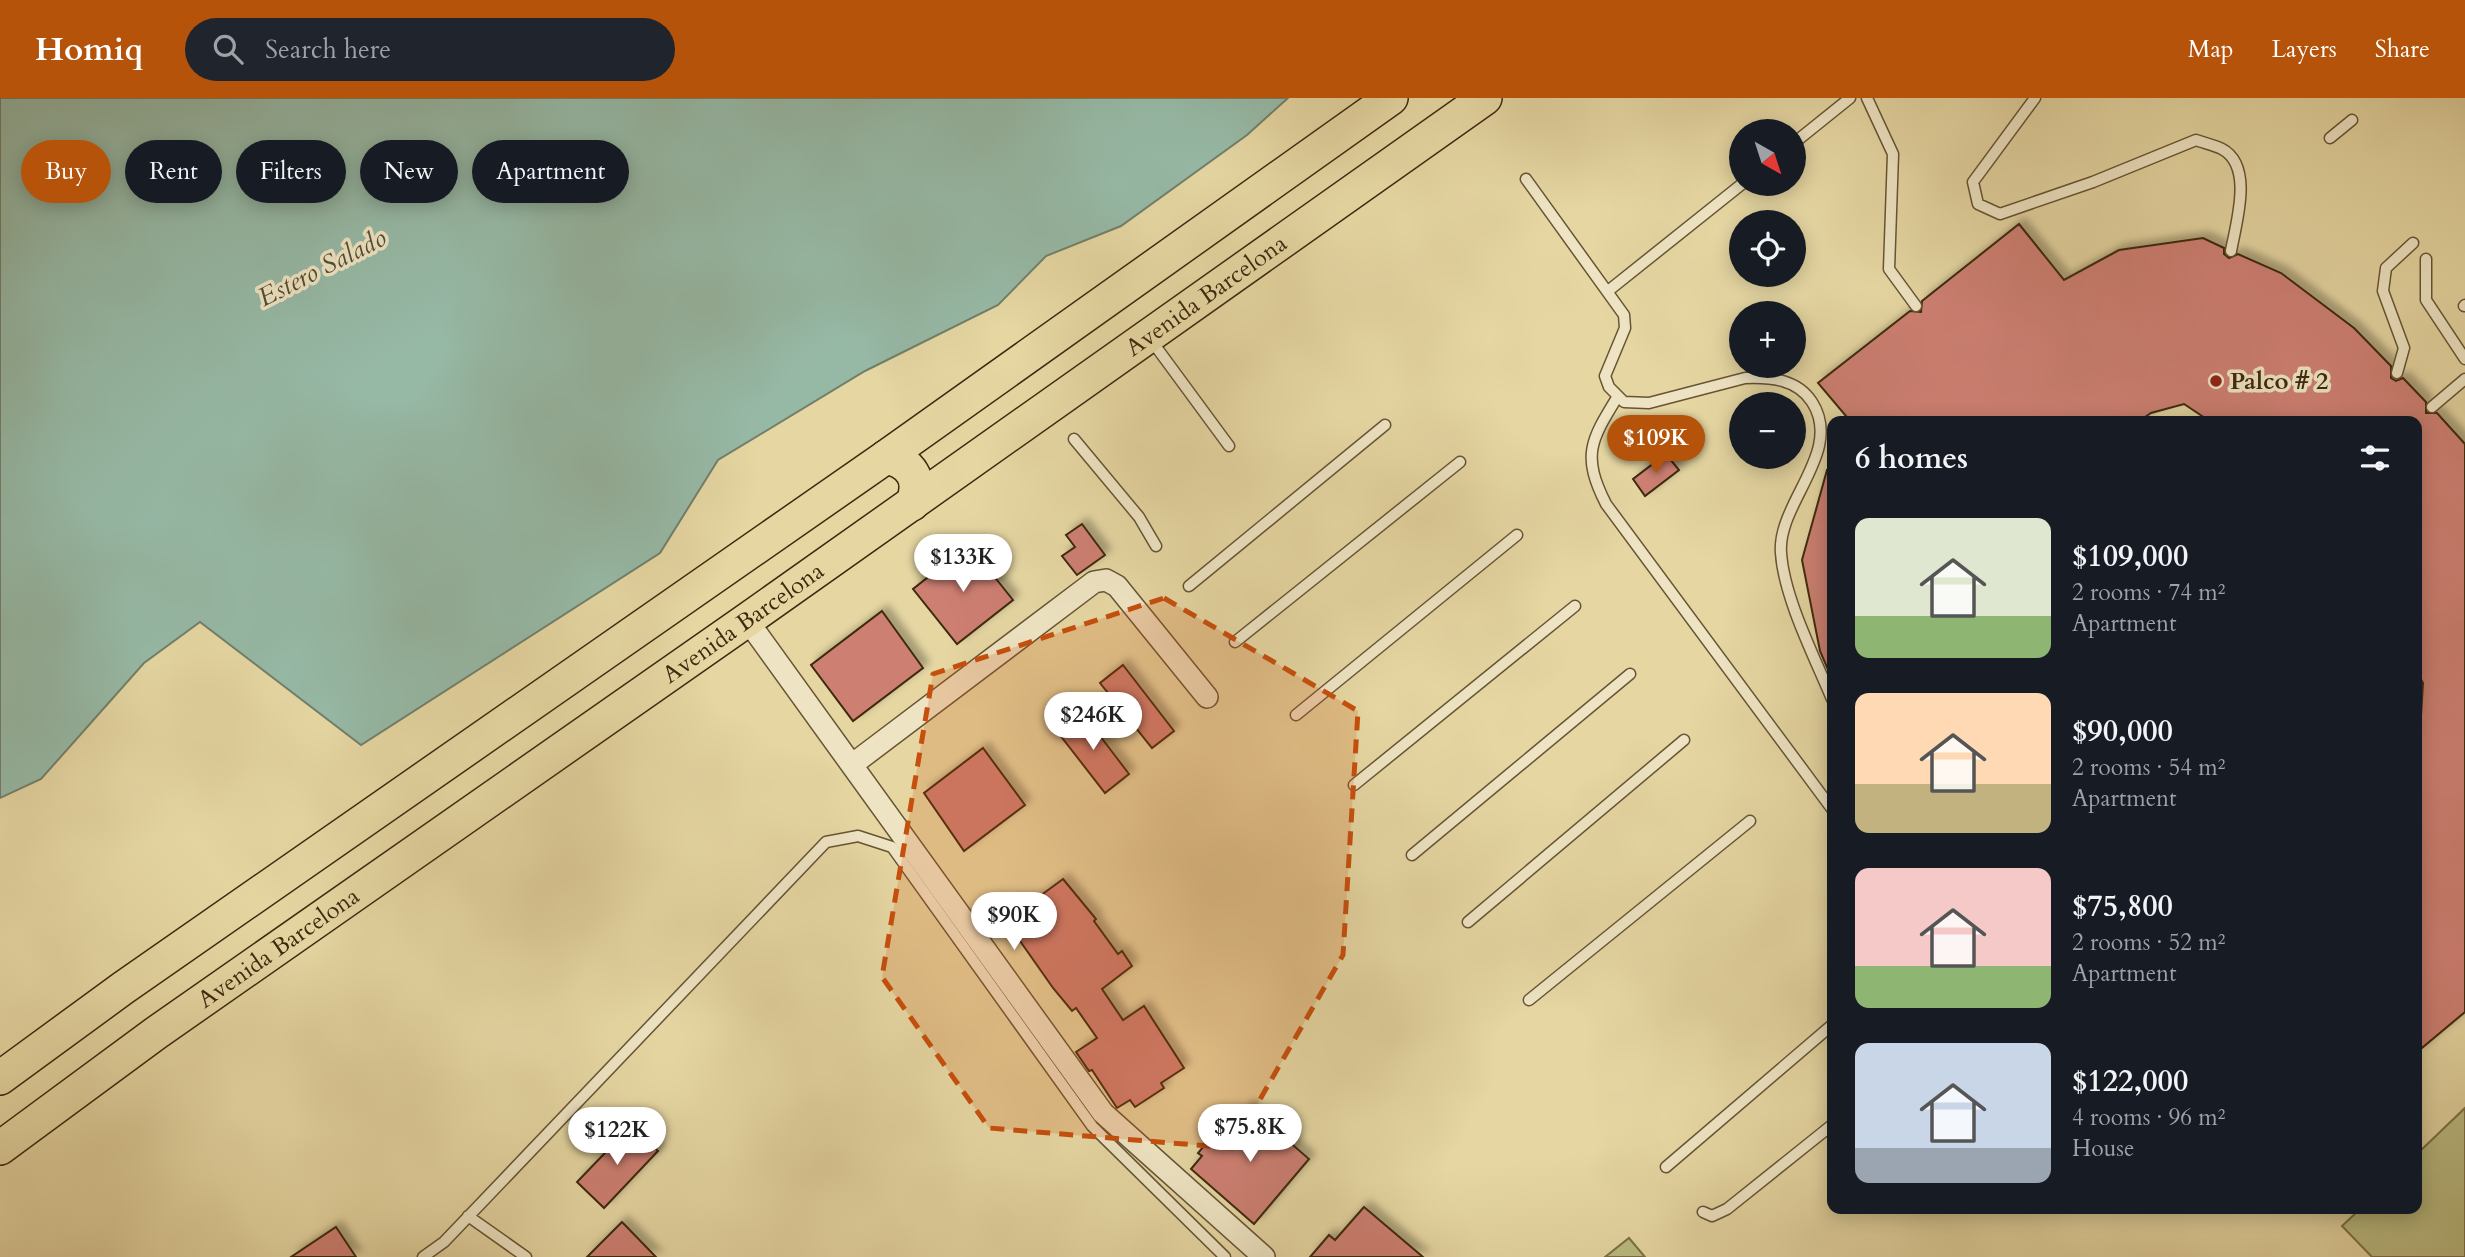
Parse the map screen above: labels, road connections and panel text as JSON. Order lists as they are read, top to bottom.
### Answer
{
  "streets": {
    "main road": ["Avenida Barcelona"]
  },
  "water": ["Estero Salado"],
  "places": ["Palco # 2"],
  "north": "bottom right",
  "page": {
    "header": "Homiq",
    "search": "Search here",
    "nav": ["Map", "Layers", "Share"],
    "map_buttons": ["+", "−"],
    "chip": [
      "Buy",
      "Rent",
      "Filters",
      "New",
      "Apartment"
    ],
    "price": [
      "$109K",
      "$133K",
      "$246K",
      "$90K",
      "$75.8K",
      "$122K"
    ],
    "heading": "6 homes",
    "list": [
      {
        "name": "$109,000",
        "note": "2 rooms · 74 m² · Apartment"
      },
      {
        "name": "$90,000",
        "note": "2 rooms · 54 m² · Apartment"
      },
      {
        "name": "$75,800",
        "note": "2 rooms · 52 m² · Apartment"
      },
      {
        "name": "$122,000",
        "note": "4 rooms · 96 m² · House"
      }
    ]
  }
}
